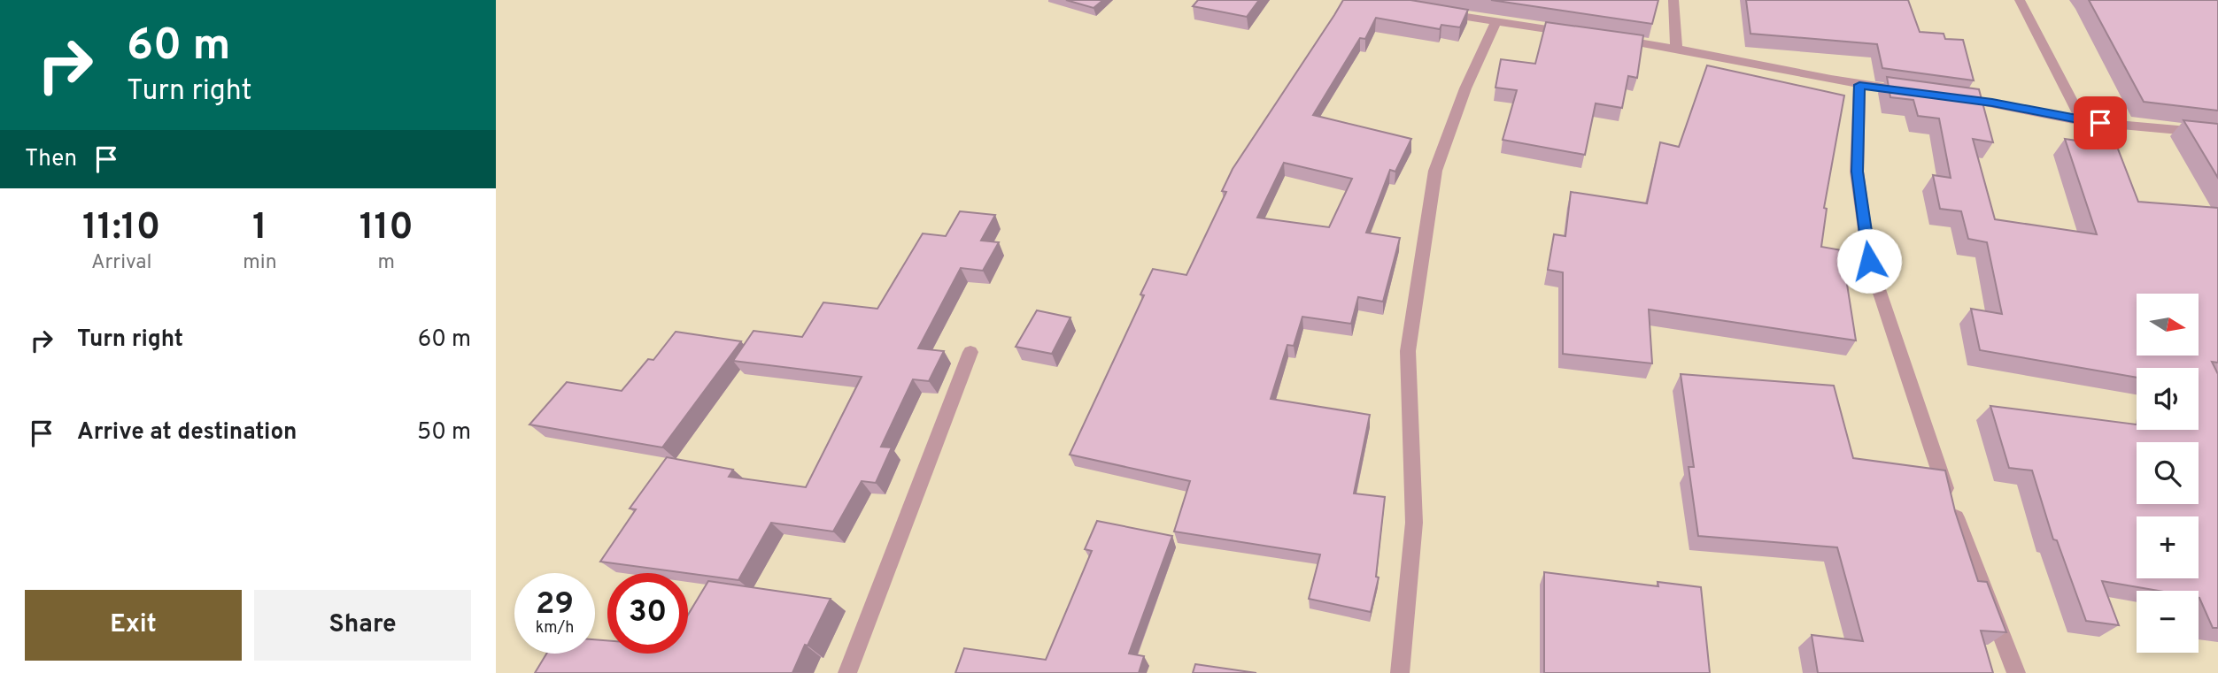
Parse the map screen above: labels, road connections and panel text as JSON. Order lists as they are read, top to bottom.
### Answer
{
  "north": "right",
  "page": {
    "turn": ["60 m", "Turn right"],
    "then": "Then",
    "eta": [
      "11:10",
      "Arrival",
      "1",
      "min",
      "110",
      "m"
    ],
    "list": [
      {
        "name": "Turn right",
        "value": "60 m"
      },
      {
        "name": "Arrive at destination",
        "value": "50 m"
      }
    ],
    "map_buttons": ["+", "−"],
    "speed": "29 km/h",
    "limit": "30",
    "buttons": ["Exit", "Share"]
  }
}
